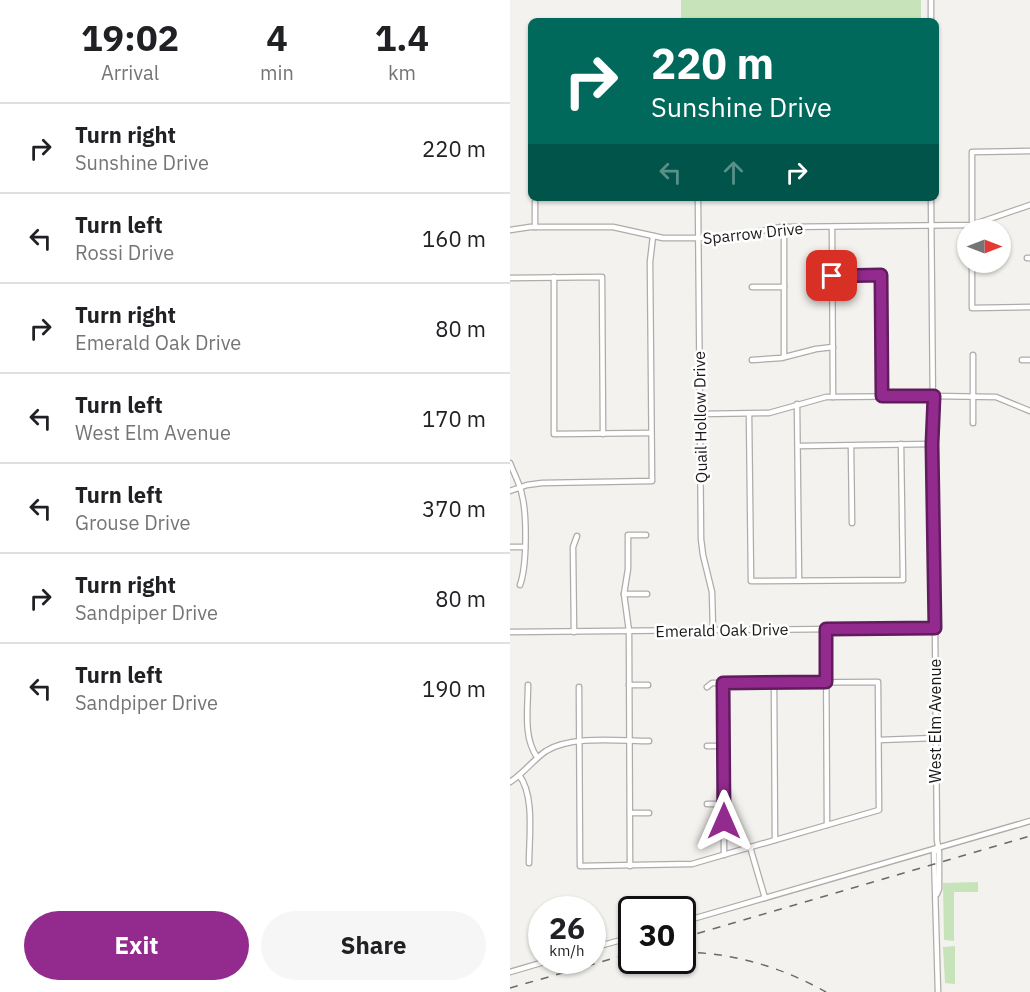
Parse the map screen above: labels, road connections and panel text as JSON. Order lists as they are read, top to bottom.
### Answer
{
  "streets": {
    "street": [
      "Sparrow Drive",
      "Quail Hollow Drive",
      "Emerald Oak Drive",
      "West Elm Avenue"
    ]
  },
  "crossings": [
    ["Sparrow Drive", "Quail Hollow Drive"],
    ["Sparrow Drive", "West Elm Avenue"],
    ["Quail Hollow Drive", "Emerald Oak Drive"],
    ["Emerald Oak Drive", "West Elm Avenue"]
  ],
  "north": "right",
  "page": {
    "eta": [
      "19:02",
      "Arrival",
      "4",
      "min",
      "1.4",
      "km"
    ],
    "turn": ["220 m", "Sunshine Drive"],
    "list": [
      {
        "name": "Turn right",
        "note": "Sunshine Drive",
        "value": "220 m"
      },
      {
        "name": "Turn left",
        "note": "Rossi Drive",
        "value": "160 m"
      },
      {
        "name": "Turn right",
        "note": "Emerald Oak Drive",
        "value": "80 m"
      },
      {
        "name": "Turn left",
        "note": "West Elm Avenue",
        "value": "170 m"
      },
      {
        "name": "Turn left",
        "note": "Grouse Drive",
        "value": "370 m"
      },
      {
        "name": "Turn right",
        "note": "Sandpiper Drive",
        "value": "80 m"
      },
      {
        "name": "Turn left",
        "note": "Sandpiper Drive",
        "value": "190 m"
      }
    ],
    "speed": "26 km/h",
    "limit": "30",
    "buttons": ["Exit", "Share"]
  }
}
